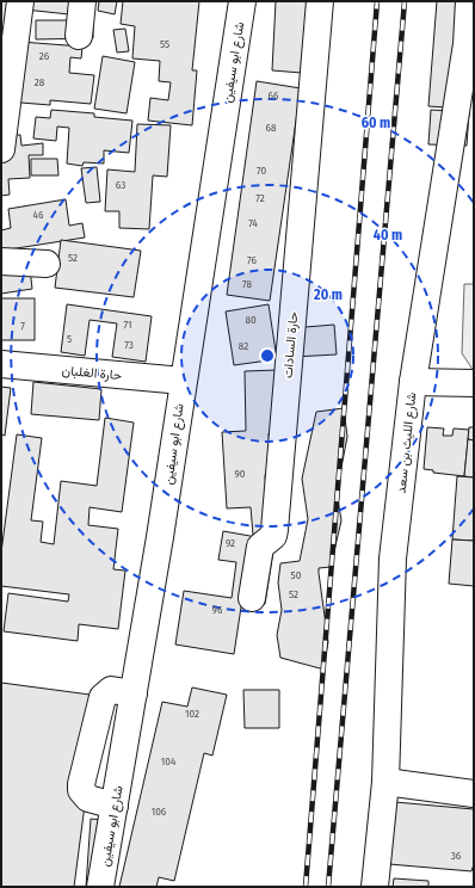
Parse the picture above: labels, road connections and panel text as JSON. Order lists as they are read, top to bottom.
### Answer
{
  "streets": {
    "street": [
      "شارع ابو سيفين",
      "حارة السادات",
      "حارة الغلبان",
      "شارع الليث بن سعد"
    ]
  },
  "crossings": [
    ["شارع ابو سيفين", "حارة الغلبان"]
  ],
  "house_numbers": [
    "55",
    "26",
    "28",
    "66",
    "68",
    "70",
    "63",
    "72",
    "46",
    "74",
    "52",
    "76",
    "78",
    "80",
    "71",
    "7",
    "5",
    "73",
    "82",
    "90",
    "92",
    "50",
    "52",
    "96",
    "102",
    "104",
    "106",
    "36"
  ],
  "rings": ["60 m", "40 m", "20 m"]
}
